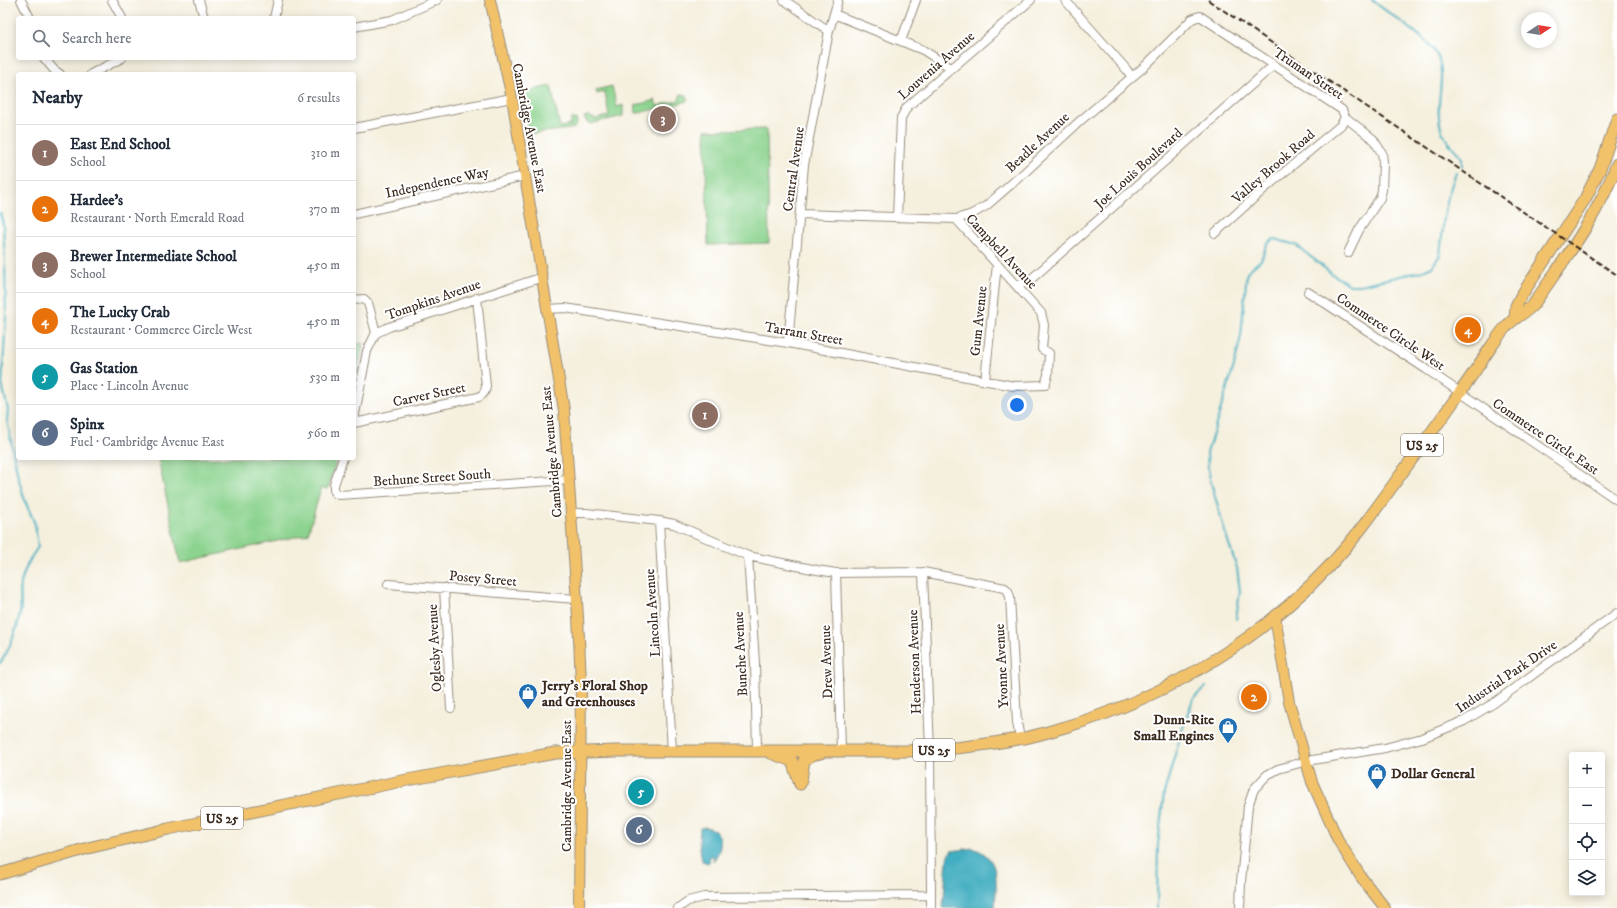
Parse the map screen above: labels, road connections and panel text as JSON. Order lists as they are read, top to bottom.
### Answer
{
  "streets": {
    "highway": ["US 25"],
    "main road": ["Cambridge Avenue East"],
    "street": [
      "Louvenia Avenue",
      "Truman Street",
      "Beadle Avenue",
      "Valley Brook Road",
      "Joe Louis Boulevard",
      "Central Avenue",
      "Independence Way",
      "Campbell Avenue",
      "Tompkins Avenue",
      "Gum Avenue",
      "Commerce Circle West",
      "Tarrant Street",
      "Carver Street",
      "Commerce Circle East",
      "Bethune Street South",
      "Posey Street",
      "Lincoln Avenue",
      "Oglesby Avenue",
      "Bunche Avenue",
      "Drew Avenue",
      "Henderson Avenue",
      "Yvonne Avenue",
      "Industrial Park Drive"
    ]
  },
  "crossings": [
    ["Louvenia Avenue", "Campbell Avenue"],
    ["Truman Street", "Beadle Avenue"],
    ["Truman Street", "Valley Brook Road"],
    ["Truman Street", "Joe Louis Boulevard"],
    ["Cambridge Avenue East", "Independence Way"],
    ["Cambridge Avenue East", "Tompkins Avenue"],
    ["Cambridge Avenue East", "Tarrant Street"],
    ["Cambridge Avenue East", "US 25"],
    ["Cambridge Avenue East", "Bethune Street South"],
    ["Cambridge Avenue East", "Posey Street"],
    ["Beadle Avenue", "Campbell Avenue"],
    ["Joe Louis Boulevard", "Campbell Avenue"],
    ["Central Avenue", "Campbell Avenue"],
    ["Central Avenue", "Tarrant Street"],
    ["Campbell Avenue", "Gum Avenue"],
    ["Campbell Avenue", "Tarrant Street"],
    ["Tompkins Avenue", "Carver Street"],
    ["Gum Avenue", "Tarrant Street"],
    ["Commerce Circle West", "Commerce Circle East"],
    ["Commerce Circle West", "US 25"],
    ["Commerce Circle East", "US 25"],
    ["US 25", "Lincoln Avenue"],
    ["US 25", "Bunche Avenue"],
    ["US 25", "Drew Avenue"],
    ["US 25", "Henderson Avenue"],
    ["US 25", "Yvonne Avenue"],
    ["Posey Street", "Oglesby Avenue"],
    ["Henderson Avenue", "Yvonne Avenue"]
  ],
  "places": {
    "shop": ["Jerry's Floral Shop and Greenhouses", "Dunn-Rite Small Engines", "Dollar General"]
  },
  "north": "right",
  "page": {
    "search": "Search here",
    "heading": ["Nearby", "6 results"],
    "pins": [
      "3",
      "4",
      "1",
      "2",
      "5",
      "6"
    ],
    "list": [
      {
        "mark": "1",
        "name": "East End School",
        "note": "School",
        "value": "310 m"
      },
      {
        "mark": "2",
        "name": "Hardee's",
        "note": "Restaurant · North Emerald Road",
        "value": "370 m"
      },
      {
        "mark": "3",
        "name": "Brewer Intermediate School",
        "note": "School",
        "value": "450 m"
      },
      {
        "mark": "4",
        "name": "The Lucky Crab",
        "note": "Restaurant · Commerce Circle West",
        "value": "450 m"
      },
      {
        "mark": "5",
        "name": "Gas Station",
        "note": "Place · Lincoln Avenue",
        "value": "530 m"
      },
      {
        "mark": "6",
        "name": "Spinx",
        "note": "Fuel · Cambridge Avenue East",
        "value": "560 m"
      }
    ],
    "map_buttons": ["+", "−"]
  }
}
